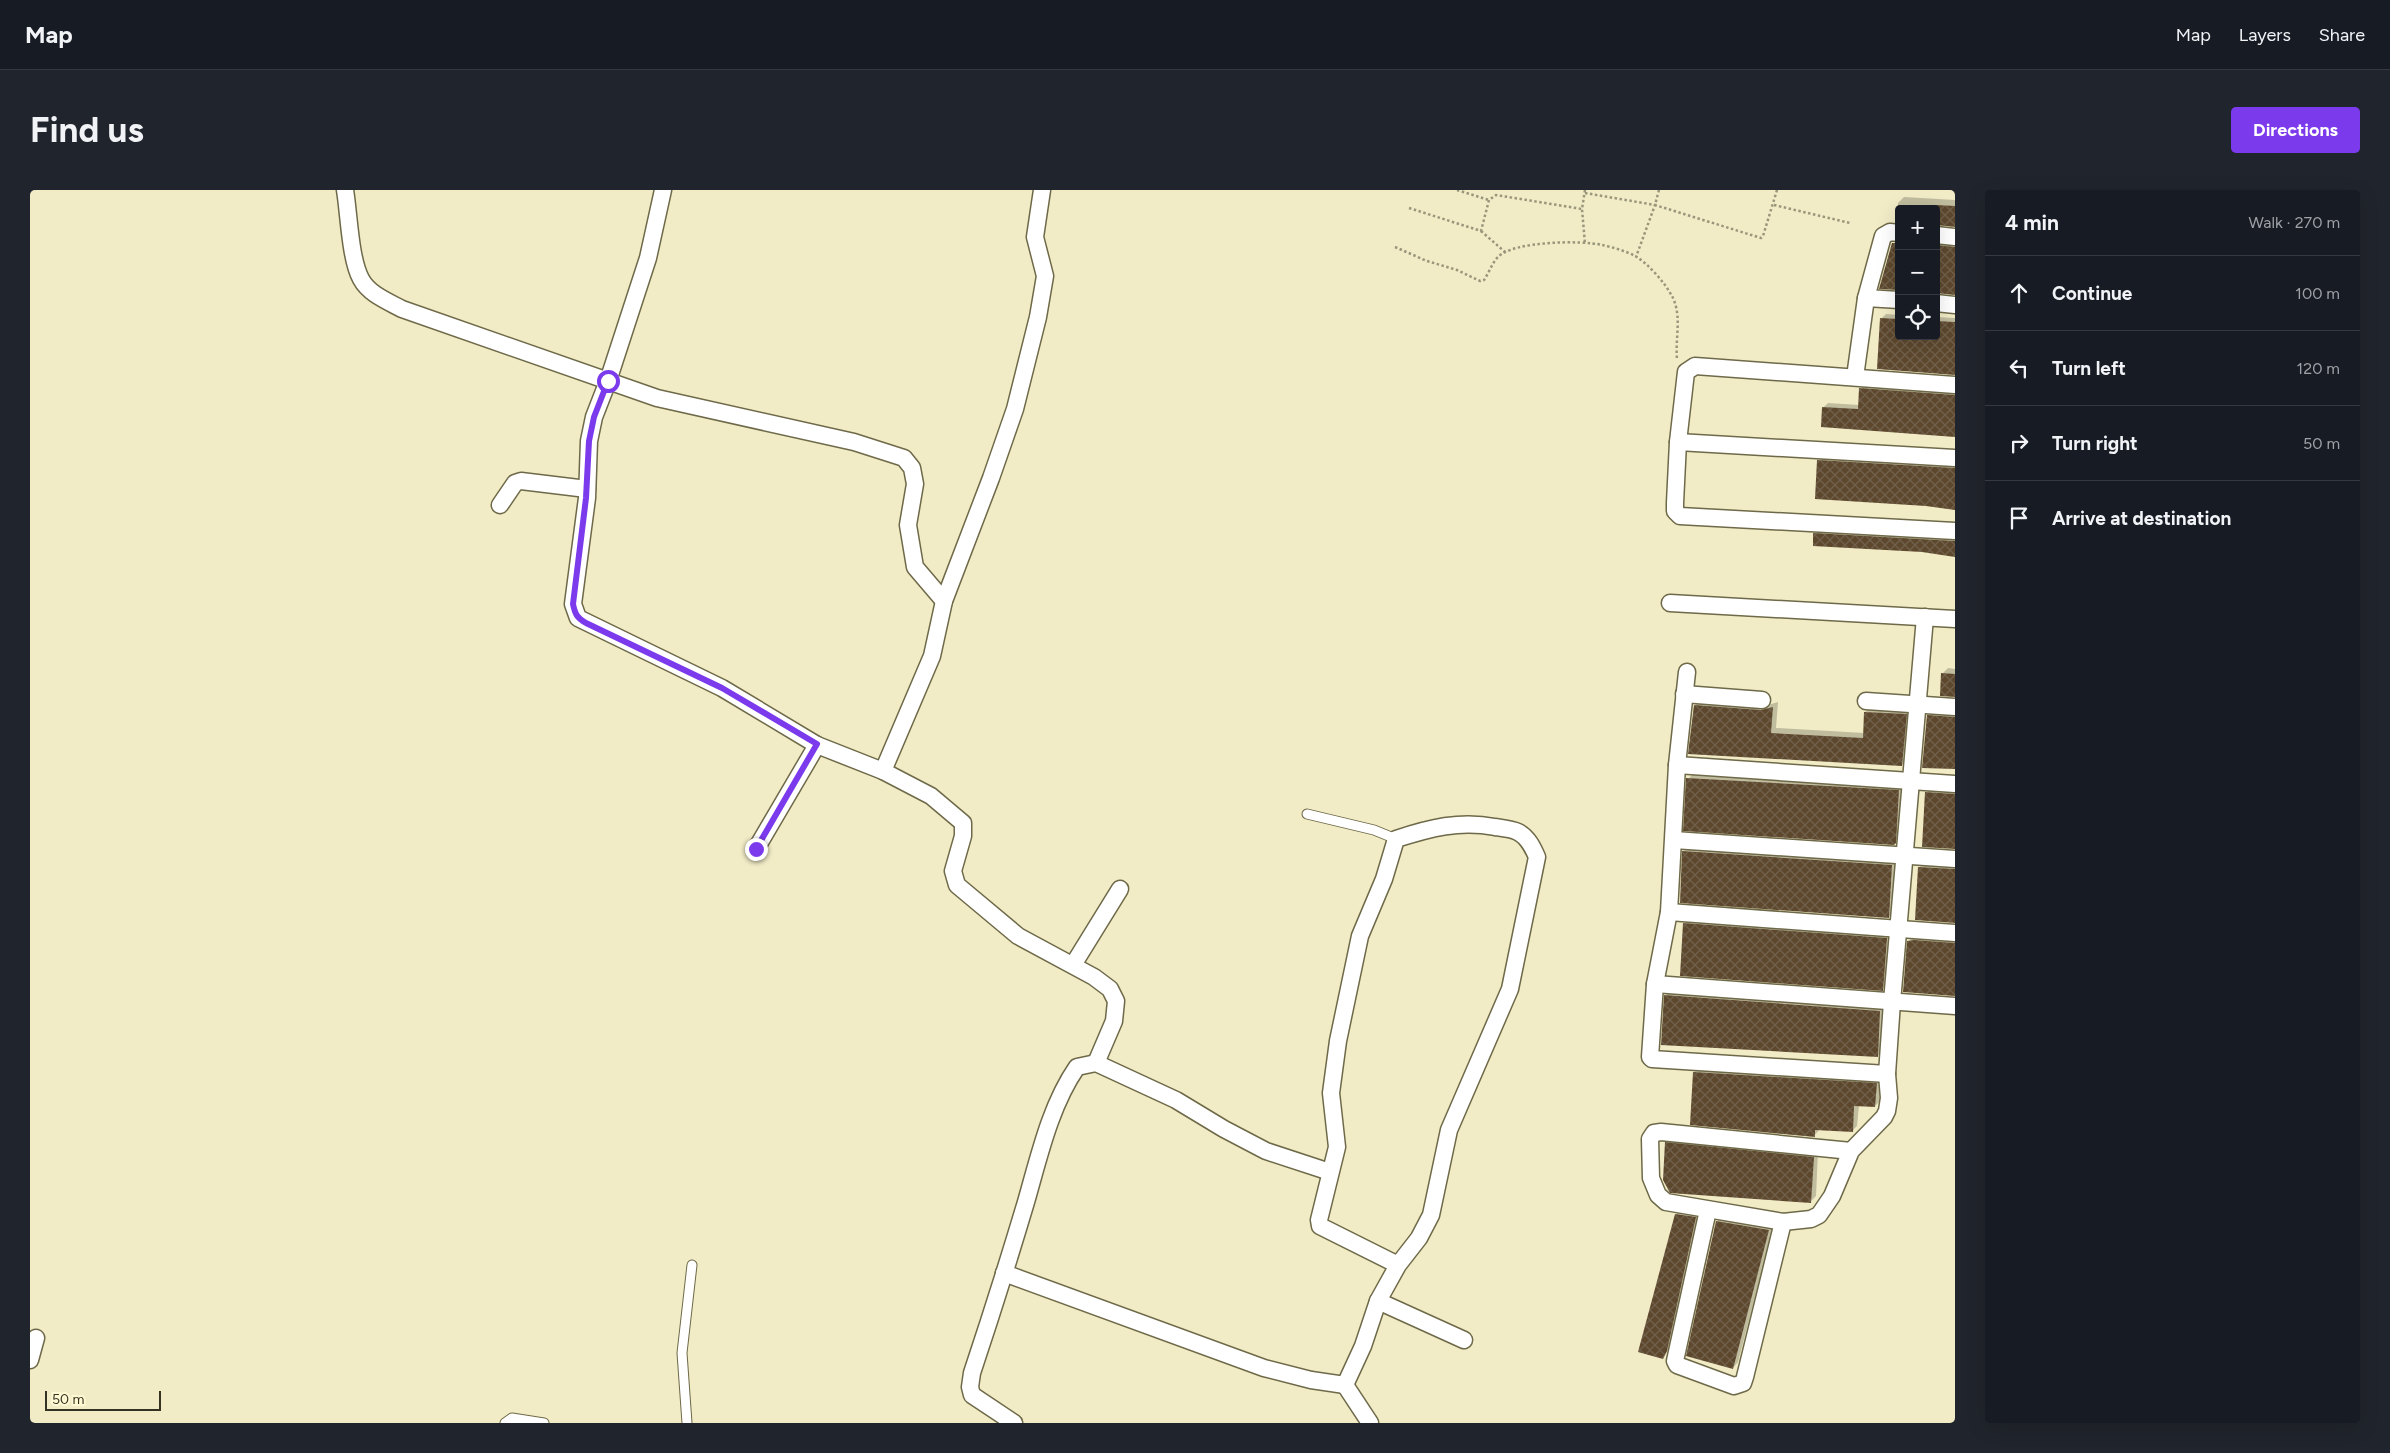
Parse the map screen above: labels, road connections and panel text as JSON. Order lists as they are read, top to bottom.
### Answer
{
  "scale_bar": "50 m",
  "page": {
    "header": "Map",
    "nav": ["Map", "Layers", "Share"],
    "buttons": "Directions",
    "title": "Find us",
    "heading": ["4 min", "Walk · 270 m"],
    "map_buttons": ["+", "−"],
    "list": [
      ["Continue", "100 m"],
      ["Turn left", "120 m"],
      ["Turn right", "50 m"],
      "Arrive at destination"
    ],
    "scale": "50 m"
  }
}
